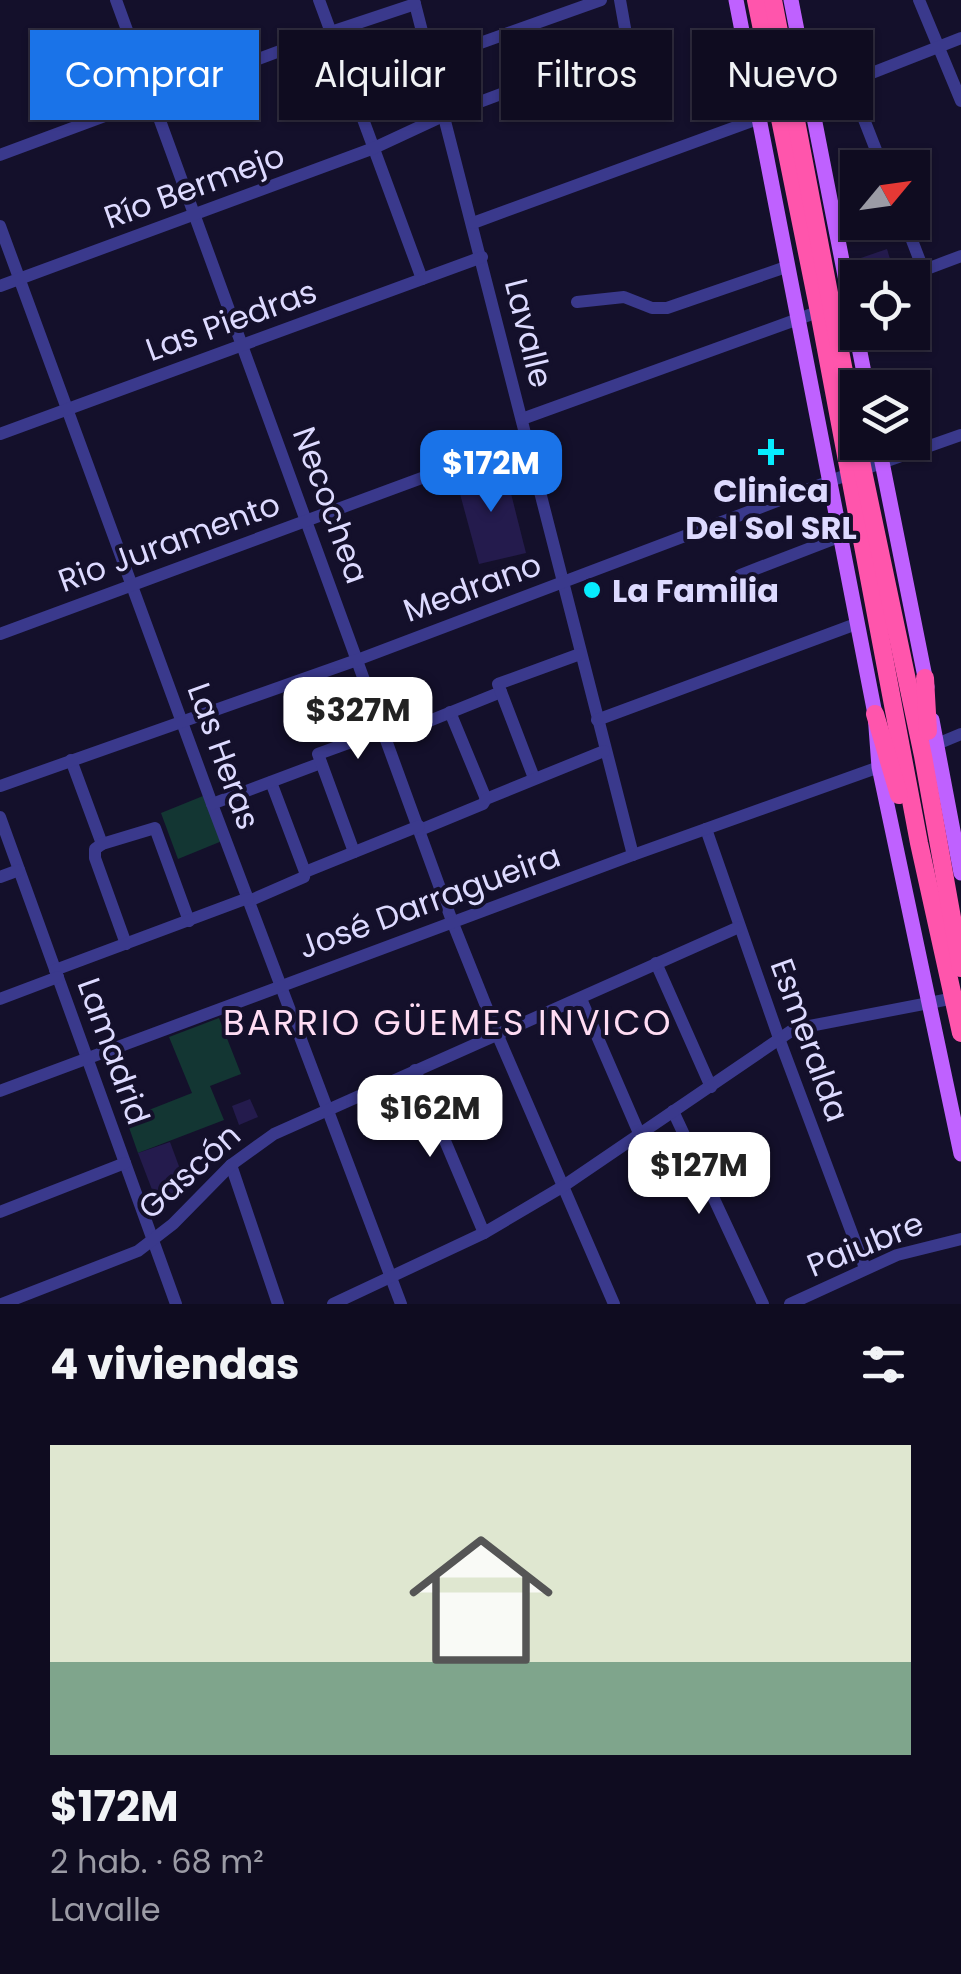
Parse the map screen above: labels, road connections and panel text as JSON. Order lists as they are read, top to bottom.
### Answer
{
  "streets": {
    "street": [
      "Río Bermejo",
      "Las Piedras",
      "Lavalle",
      "Necochea",
      "Rio Juramento",
      "Medrano",
      "Las Heras",
      "José Darragueira",
      "Esmeralda",
      "Lamadrid",
      "Gascón",
      "Paiubre"
    ]
  },
  "crossings": [
    ["Río Bermejo", "Necochea"],
    ["Río Bermejo", "Las Heras"],
    ["Las Piedras", "Lavalle"],
    ["Las Piedras", "Necochea"],
    ["Las Piedras", "Las Heras"],
    ["Lavalle", "Rio Juramento"],
    ["Lavalle", "Medrano"],
    ["Lavalle", "José Darragueira"],
    ["Necochea", "Rio Juramento"],
    ["Necochea", "Medrano"],
    ["Necochea", "José Darragueira"],
    ["Necochea", "Gascón"],
    ["Rio Juramento", "Las Heras"],
    ["Medrano", "Las Heras"],
    ["Las Heras", "José Darragueira"],
    ["Las Heras", "Gascón"],
    ["José Darragueira", "Esmeralda"],
    ["José Darragueira", "Lamadrid"],
    ["Esmeralda", "Gascón"],
    ["Esmeralda", "Paiubre"],
    ["Lamadrid", "Gascón"]
  ],
  "districts": ["BARRIO GÜEMES INVICO"],
  "places": {
    "health": ["Clinica Del Sol SRL"],
    "other": ["La Familia"]
  },
  "north": "top right",
  "page": {
    "chip": [
      "Comprar",
      "Alquilar",
      "Filtros",
      "Nuevo"
    ],
    "price": [
      "$172M",
      "$327M",
      "$162M",
      "$127M"
    ],
    "heading": "4 viviendas",
    "list": [
      {
        "name": "$172M",
        "note": "2 hab. · 68 m² · Lavalle"
      }
    ]
  }
}
